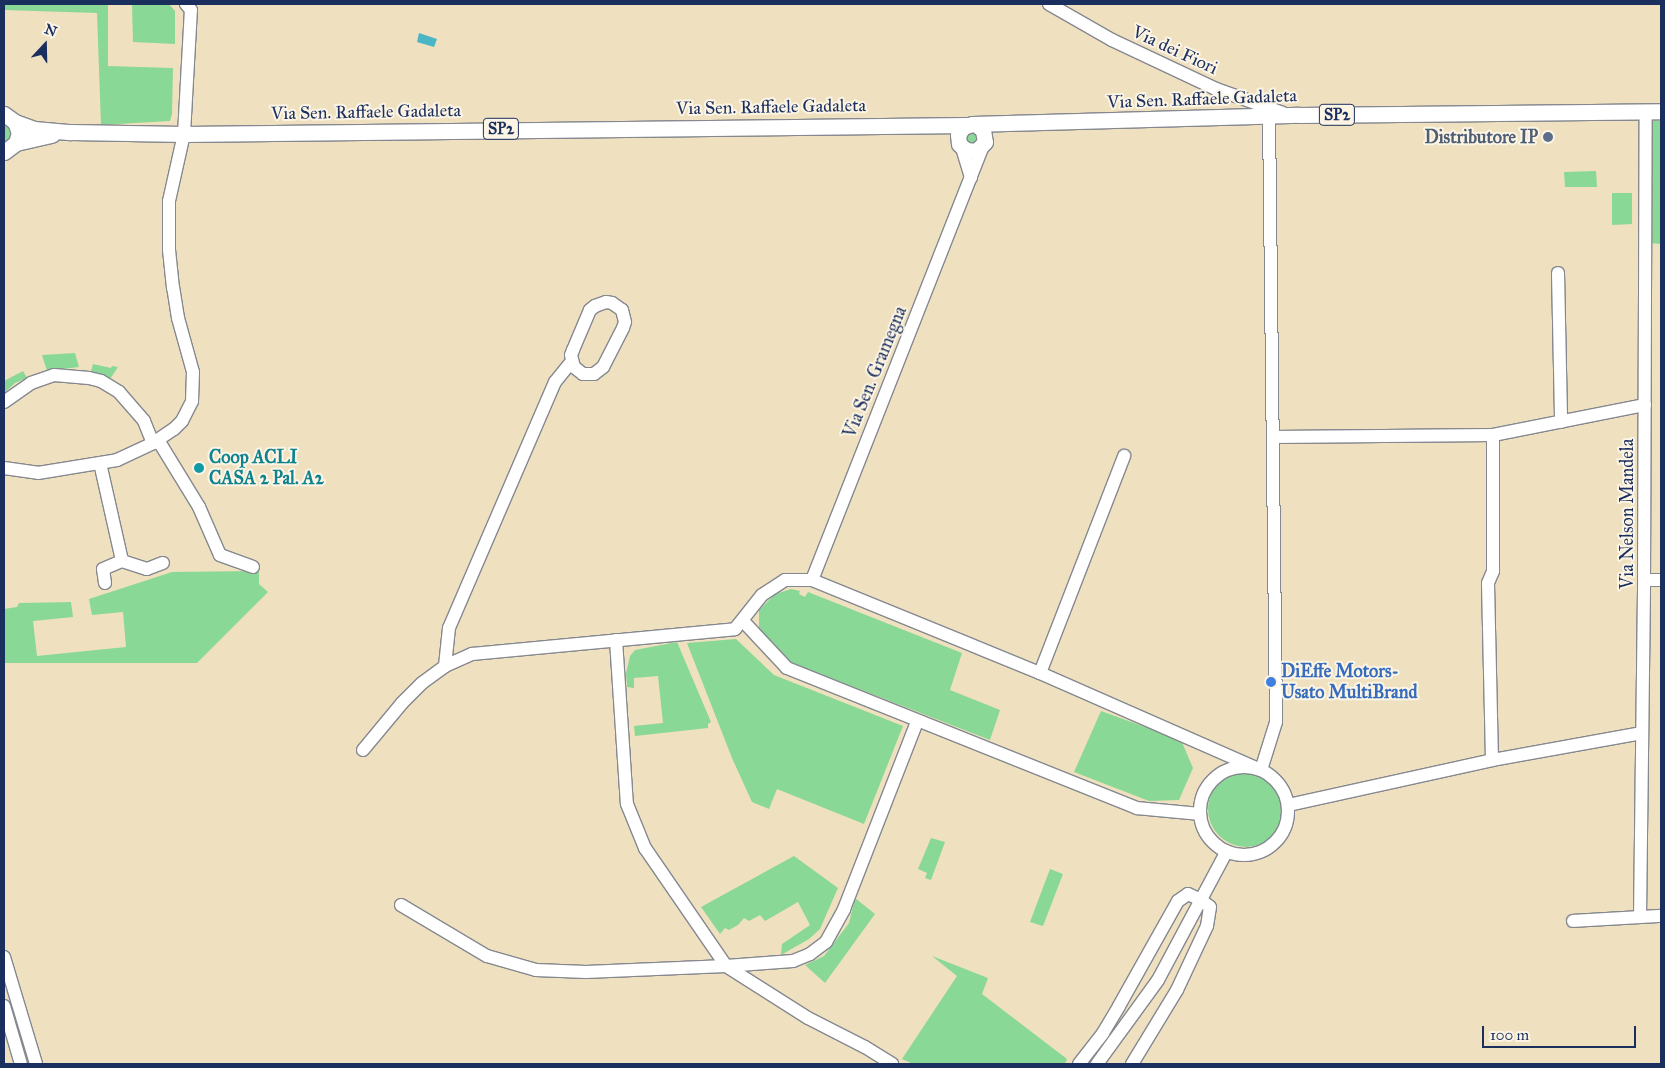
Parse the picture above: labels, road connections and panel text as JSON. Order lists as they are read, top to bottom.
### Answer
{
  "streets": {
    "main road": ["Via Sen. Raffaele Gadaleta", "SP2"],
    "street": ["Via dei Fiori", "Via Sen. Gramegna", "Via Nelson Mandela"]
  },
  "crossings": [
    ["Via dei Fiori", "Via Sen. Raffaele Gadaleta"],
    ["Via Sen. Raffaele Gadaleta", "Via Sen. Gramegna"],
    ["Via Sen. Raffaele Gadaleta", "Via Nelson Mandela"]
  ],
  "places": ["Distributore IP", "Coop ACLI CASA 2 Pal. A2", "DiEffe Motors- Usato MultiBrand"],
  "scale_bar": "100 m",
  "north": "top"
}
